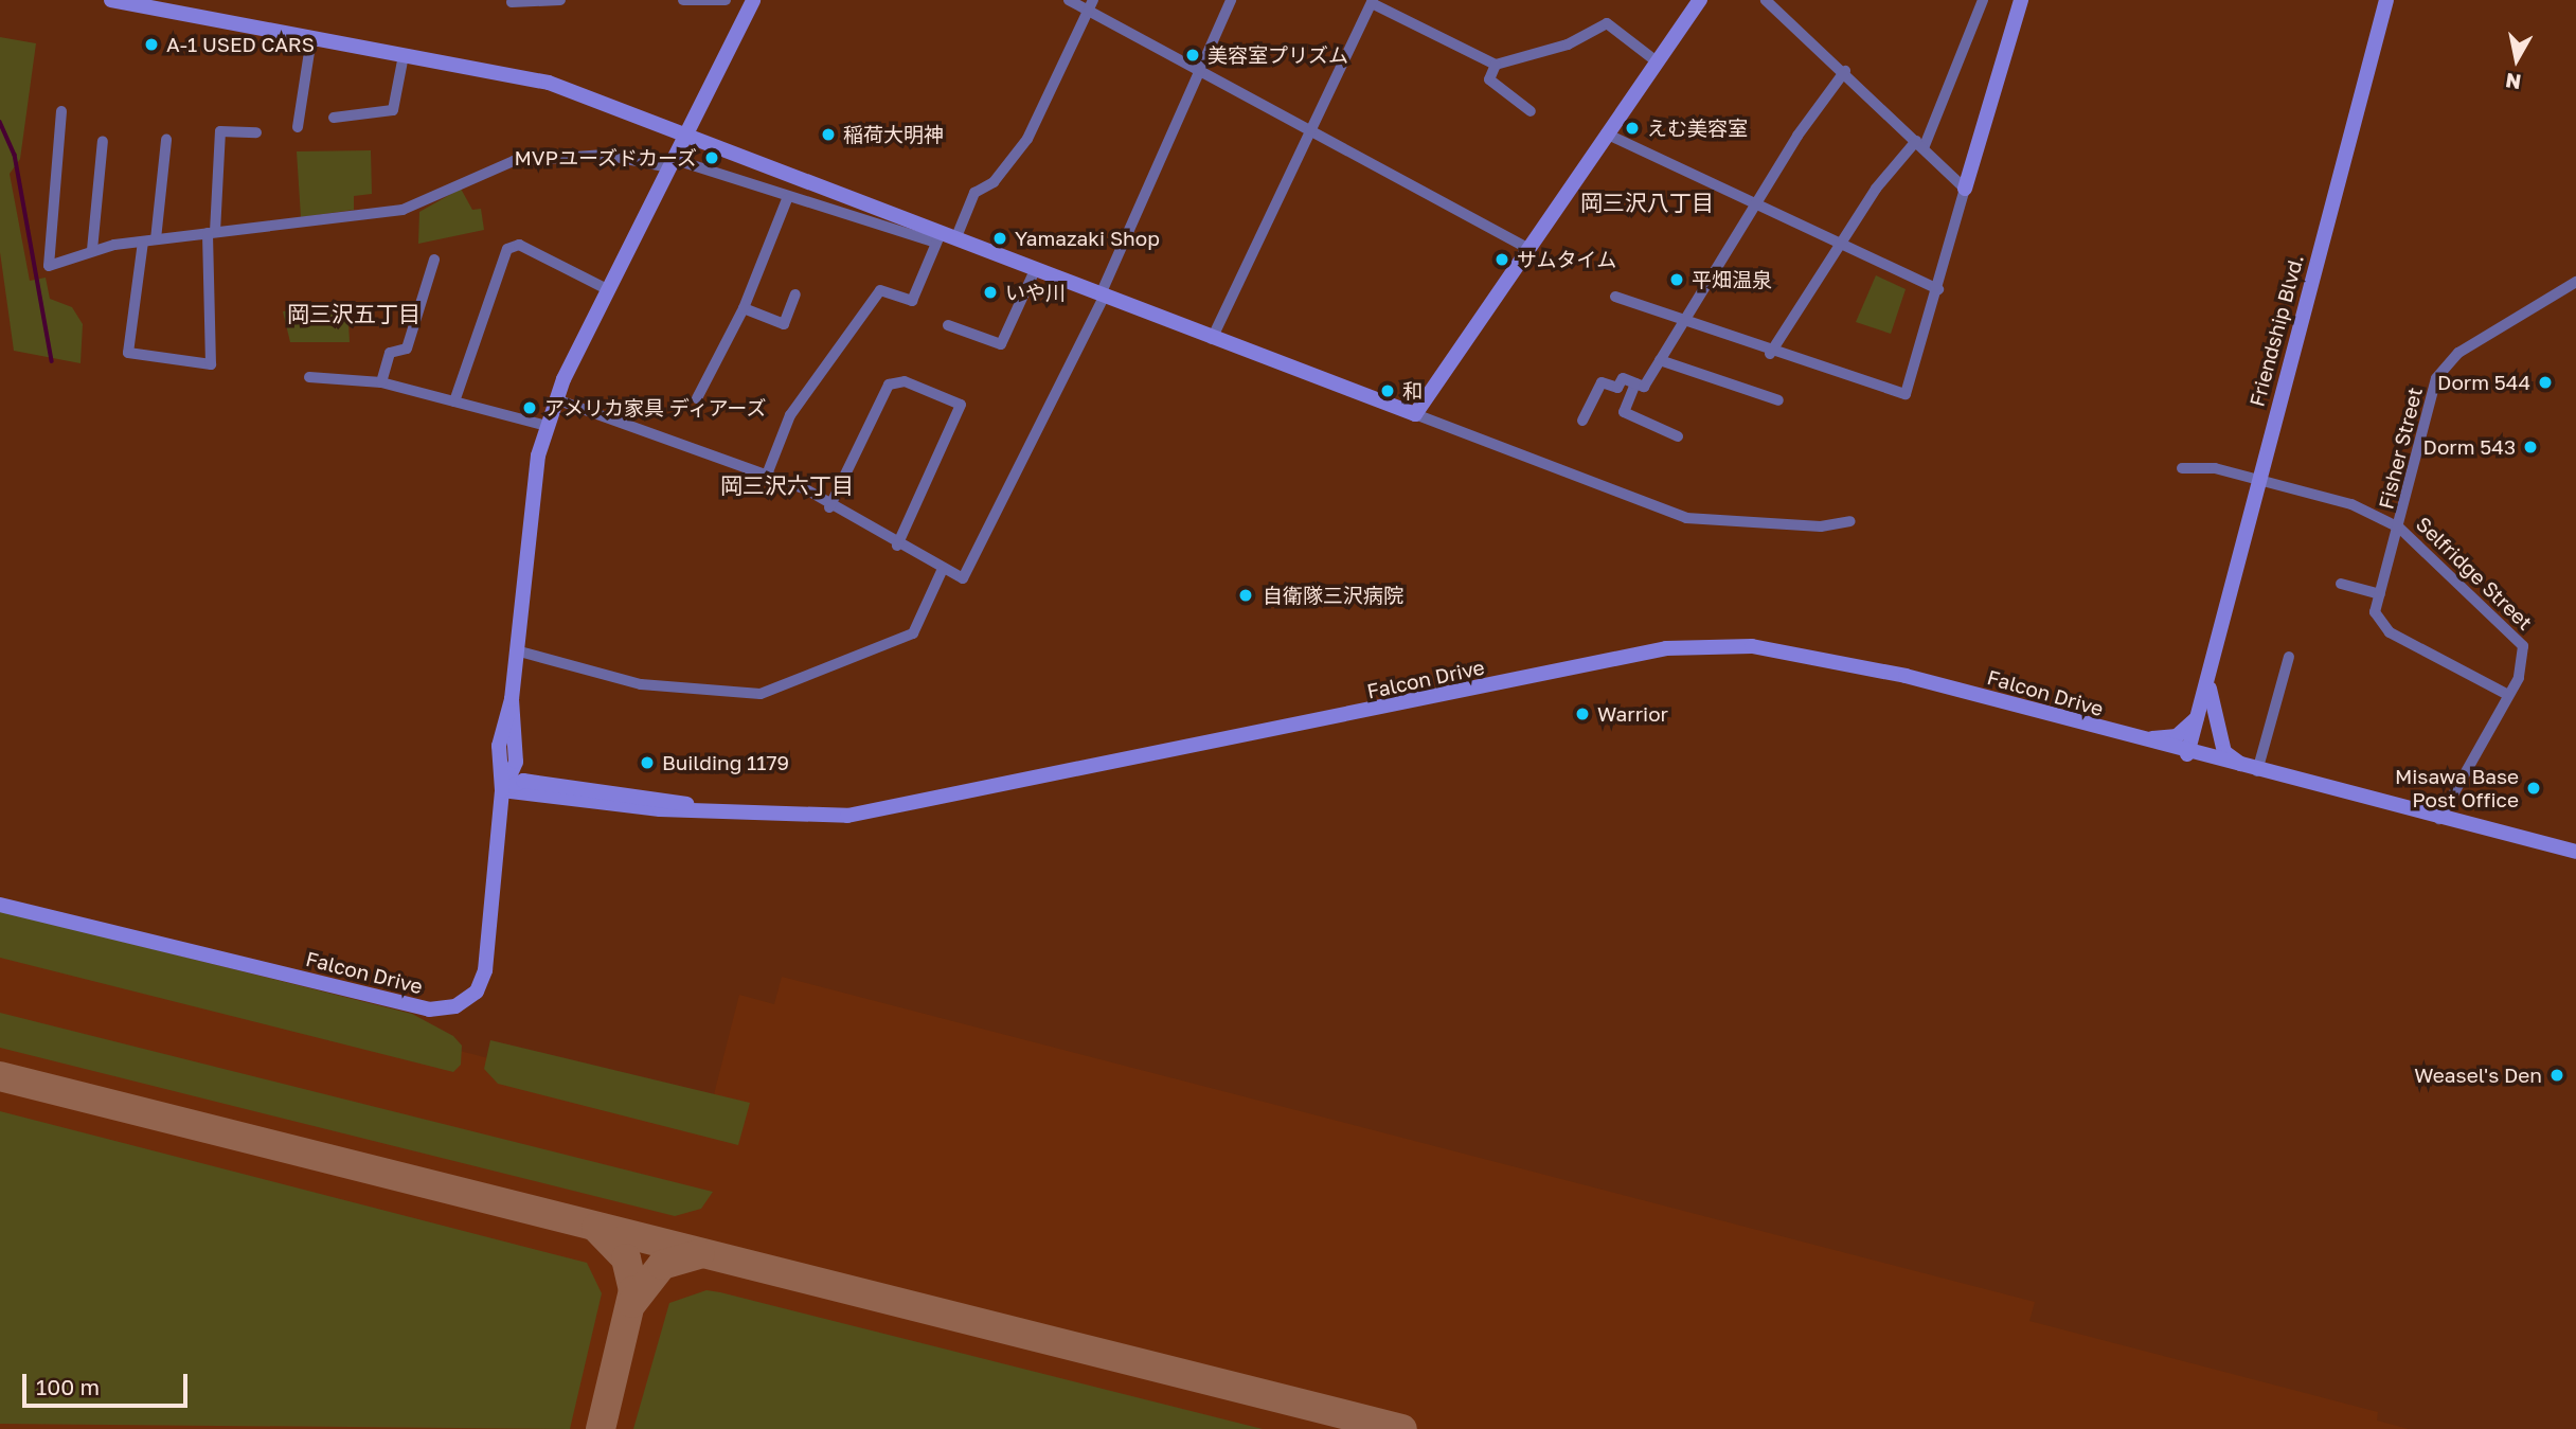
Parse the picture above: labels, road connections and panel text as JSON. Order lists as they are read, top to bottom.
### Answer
{
  "streets": {
    "street": [
      "Friendship Blvd.",
      "Fisher Street",
      "Selfridge Street",
      "Falcon Drive"
    ]
  },
  "crossings": [
    ["Friendship Blvd.", "Selfridge Street"],
    ["Friendship Blvd.", "Falcon Drive"],
    ["Fisher Street", "Selfridge Street"]
  ],
  "districts": ["岡三沢八丁目", "岡三沢五丁目", "岡三沢六丁目"],
  "places": [
    "A-1 USED CARS",
    "美容室プリズム",
    "えむ美容室",
    "稲荷大明神",
    "MVPユーズドカーズ",
    "Yamazaki Shop",
    "サムタイム",
    "平畑温泉",
    "いや川",
    "Dorm 544",
    "和",
    "アメリカ家具 ディアーズ",
    "Dorm 543",
    "自衛隊三沢病院",
    "Warrior",
    "Building 1179",
    "Misawa Base Post Office",
    "Weasel's Den"
  ],
  "scale_bar": "100 m",
  "north": "bottom"
}
